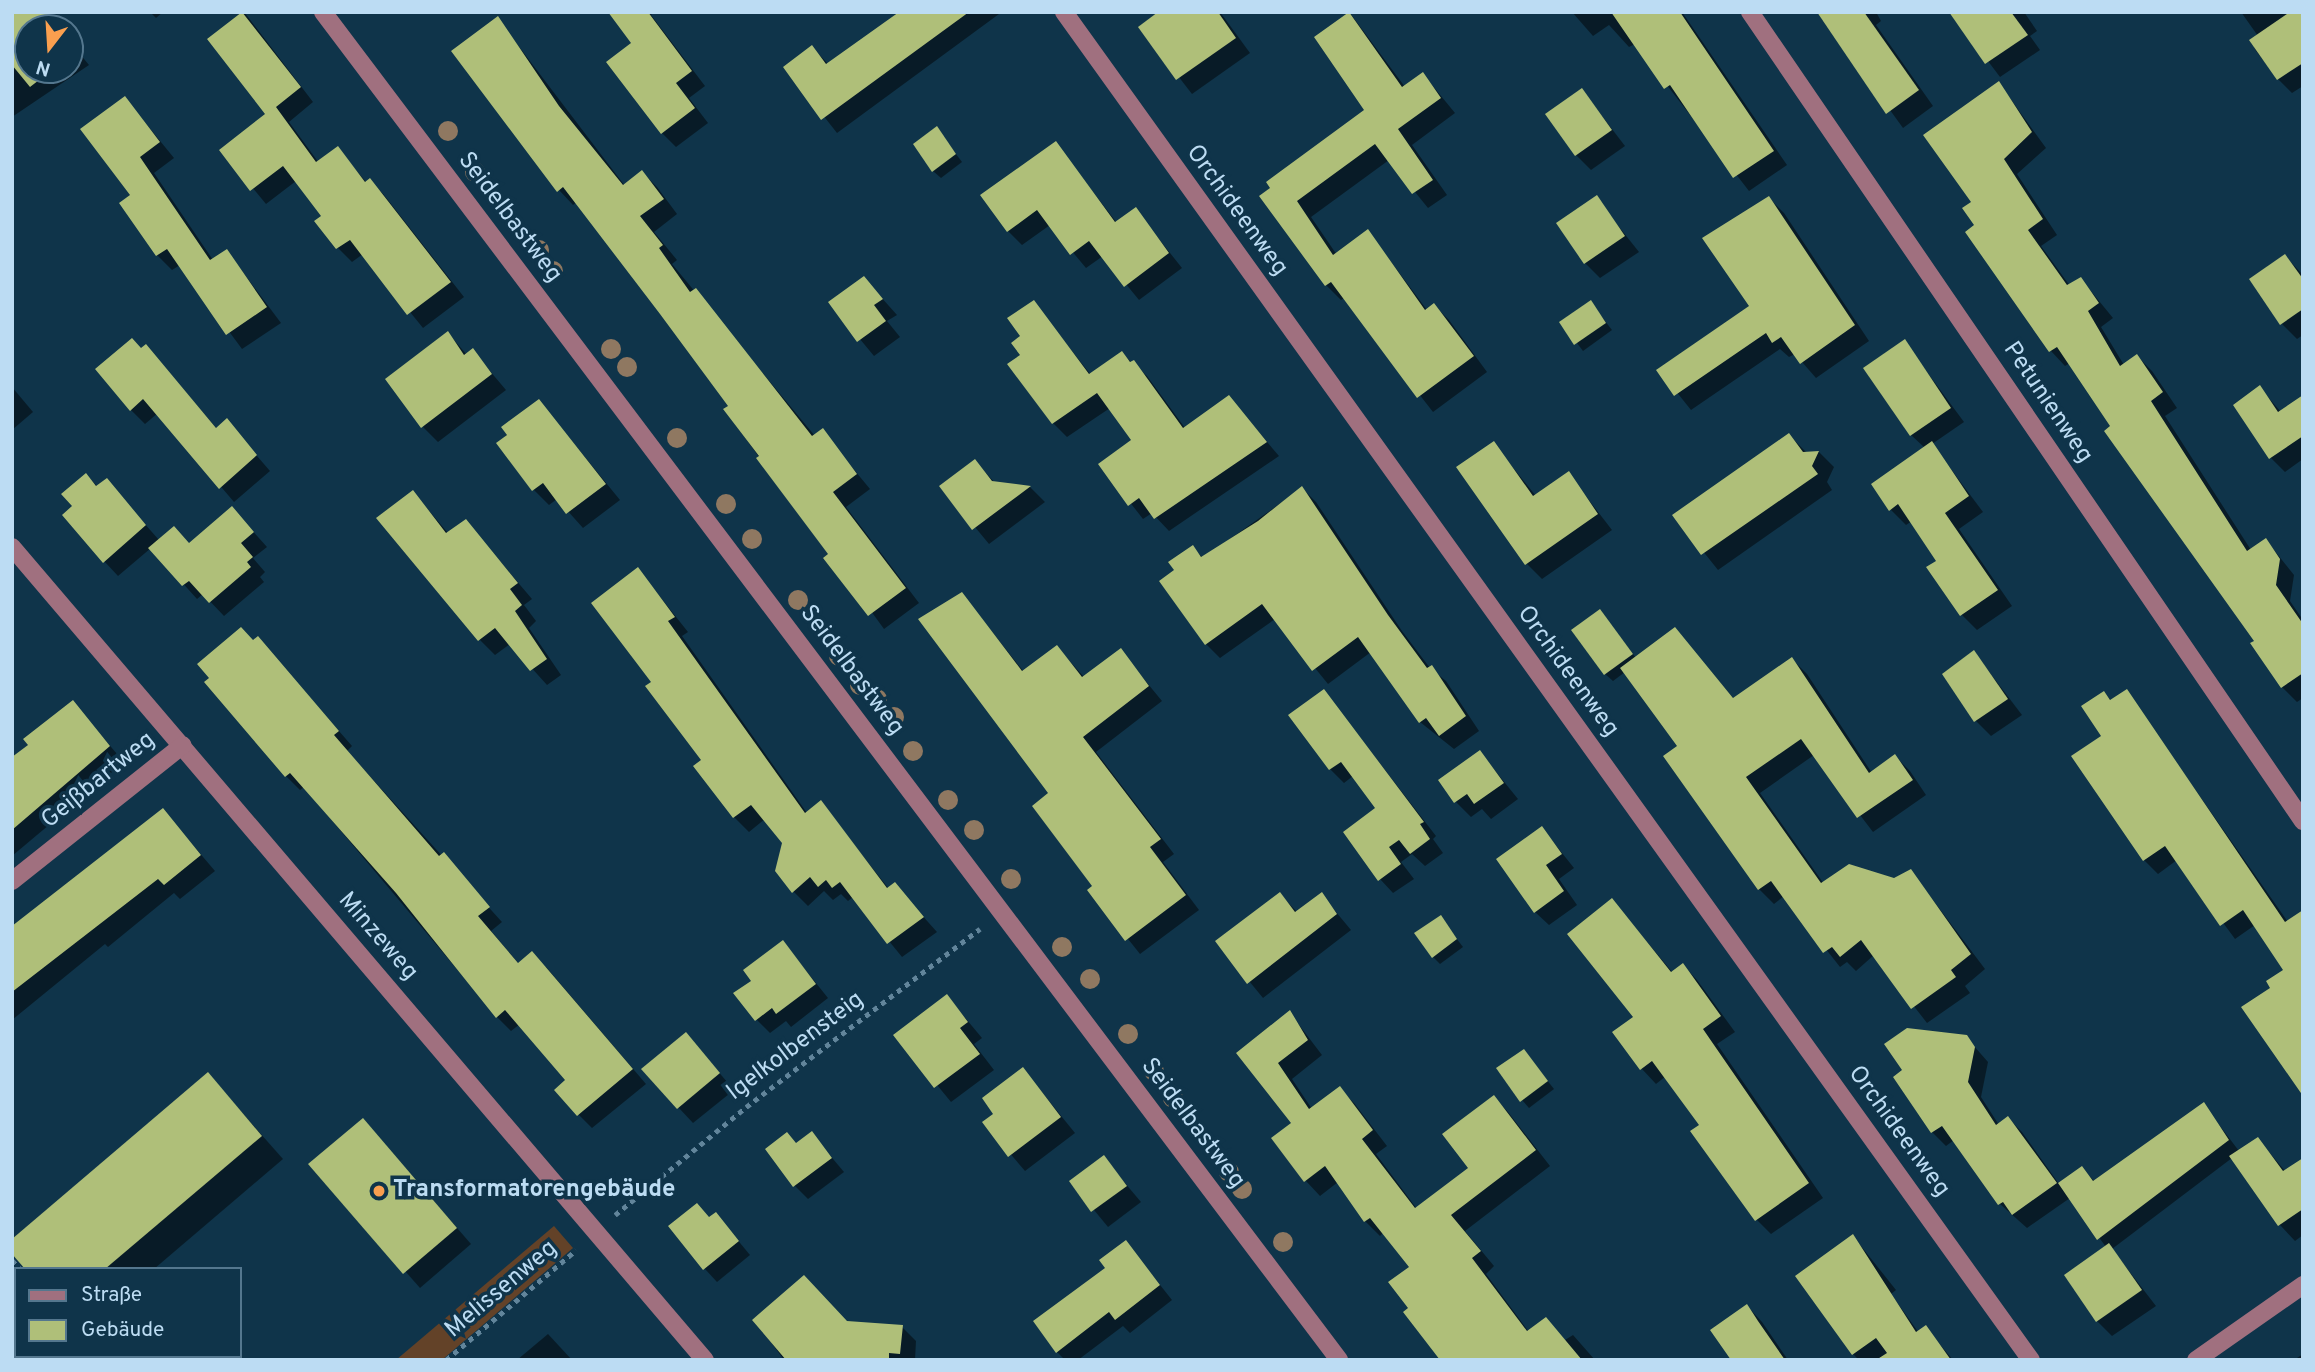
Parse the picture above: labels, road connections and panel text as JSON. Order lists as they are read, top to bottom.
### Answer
{
  "streets": {
    "street": [
      "Orchideenweg",
      "Seidelbastweg",
      "Petunienweg",
      "Geißbartweg",
      "Minzeweg"
    ],
    "path": ["Igelkolbensteig", "Melissenweg"]
  },
  "crossings": [
    ["Seidelbastweg", "Igelkolbensteig"],
    ["Geißbartweg", "Minzeweg"]
  ],
  "places": ["Transformatorengebäude"],
  "legend": ["Straße", "Gebäude"],
  "north": "bottom"
}
